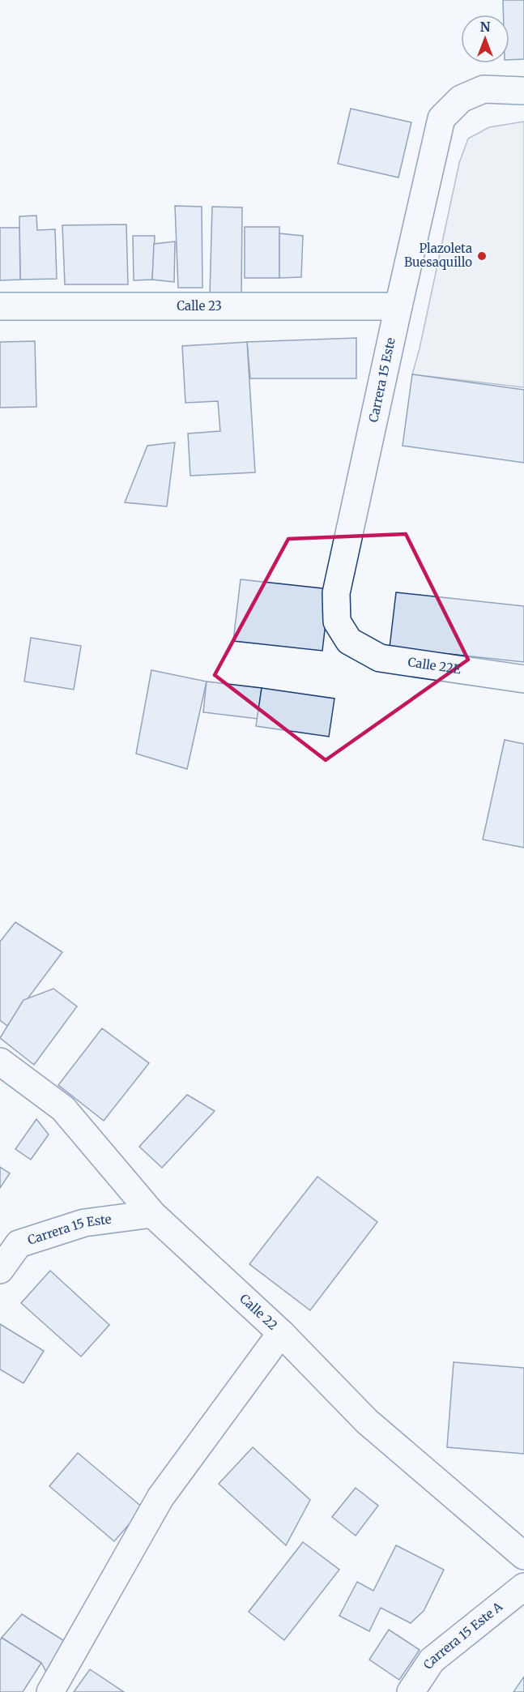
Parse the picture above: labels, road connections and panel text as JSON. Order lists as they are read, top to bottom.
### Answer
{
  "streets": {
    "street": [
      "Calle 23",
      "Carrera 15 Este",
      "Calle 22E",
      "Calle 22",
      "Carrera 15 Este A"
    ]
  },
  "crossings": [
    ["Calle 23", "Carrera 15 Este"],
    ["Carrera 15 Este", "Calle 22E"],
    ["Carrera 15 Este", "Calle 22"]
  ],
  "places": ["Plazoleta Buesaquillo"],
  "north": "top"
}
